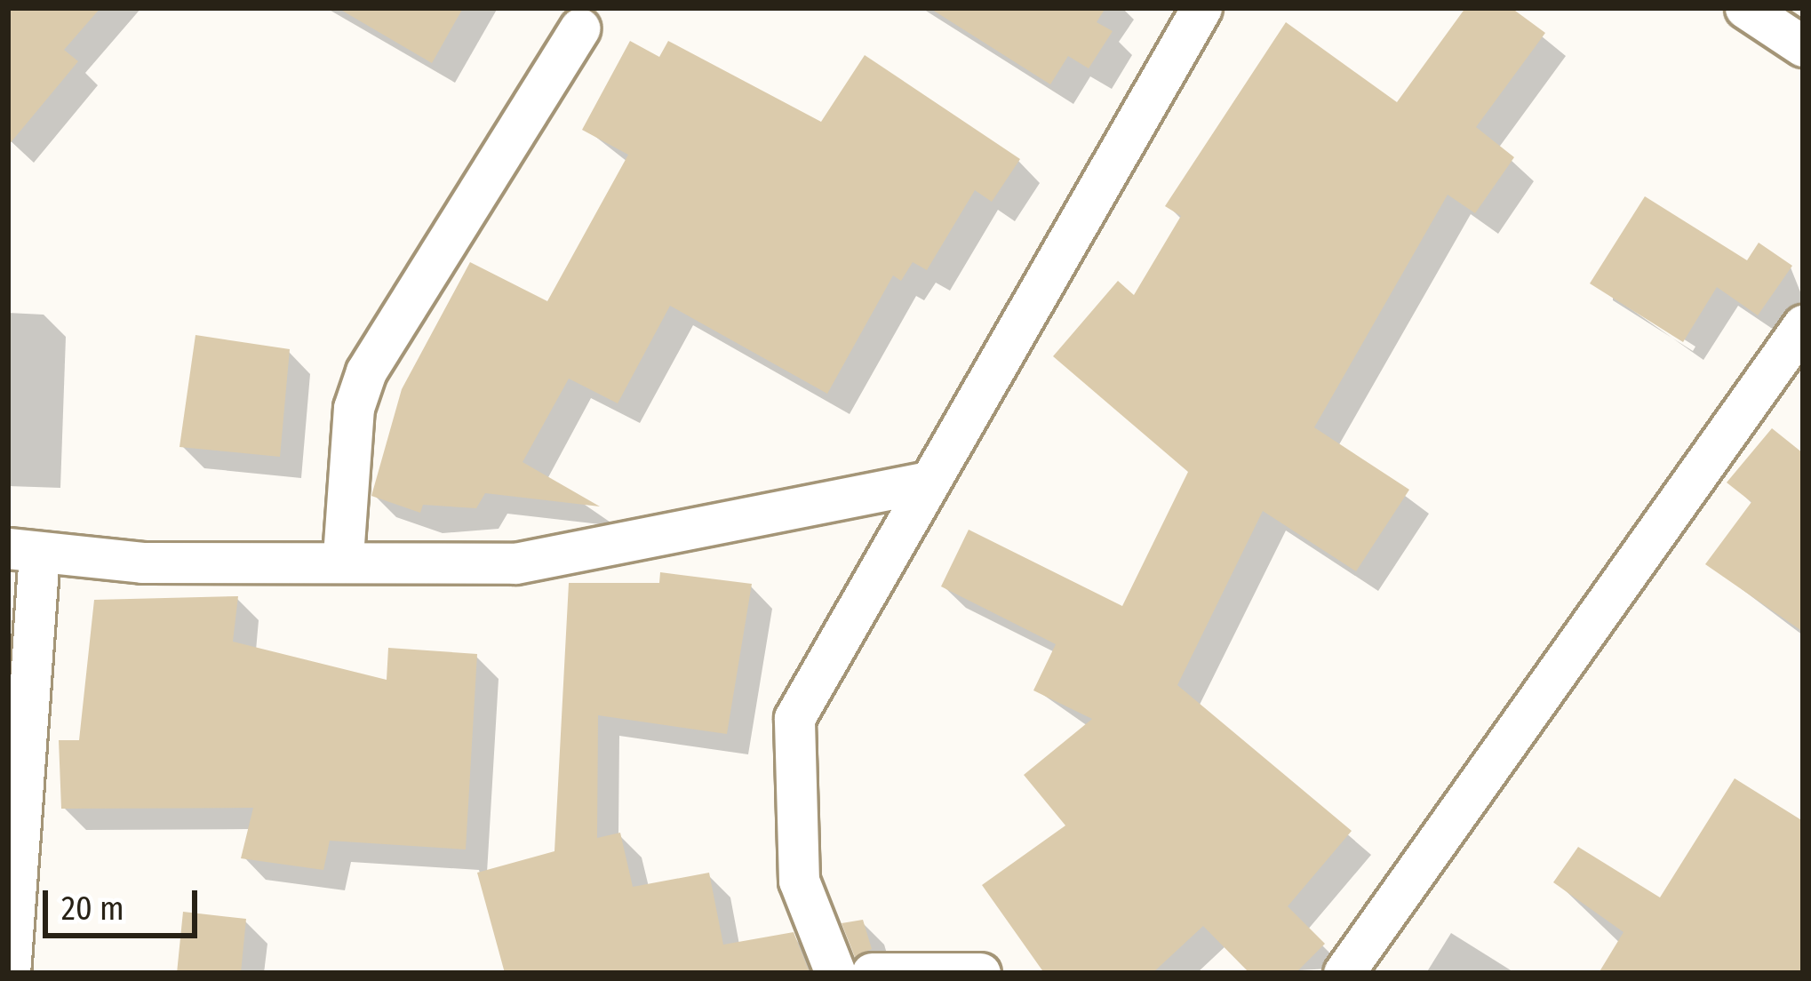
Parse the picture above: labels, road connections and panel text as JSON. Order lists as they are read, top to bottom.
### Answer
{
  "scale_bar": "20 m"
}
